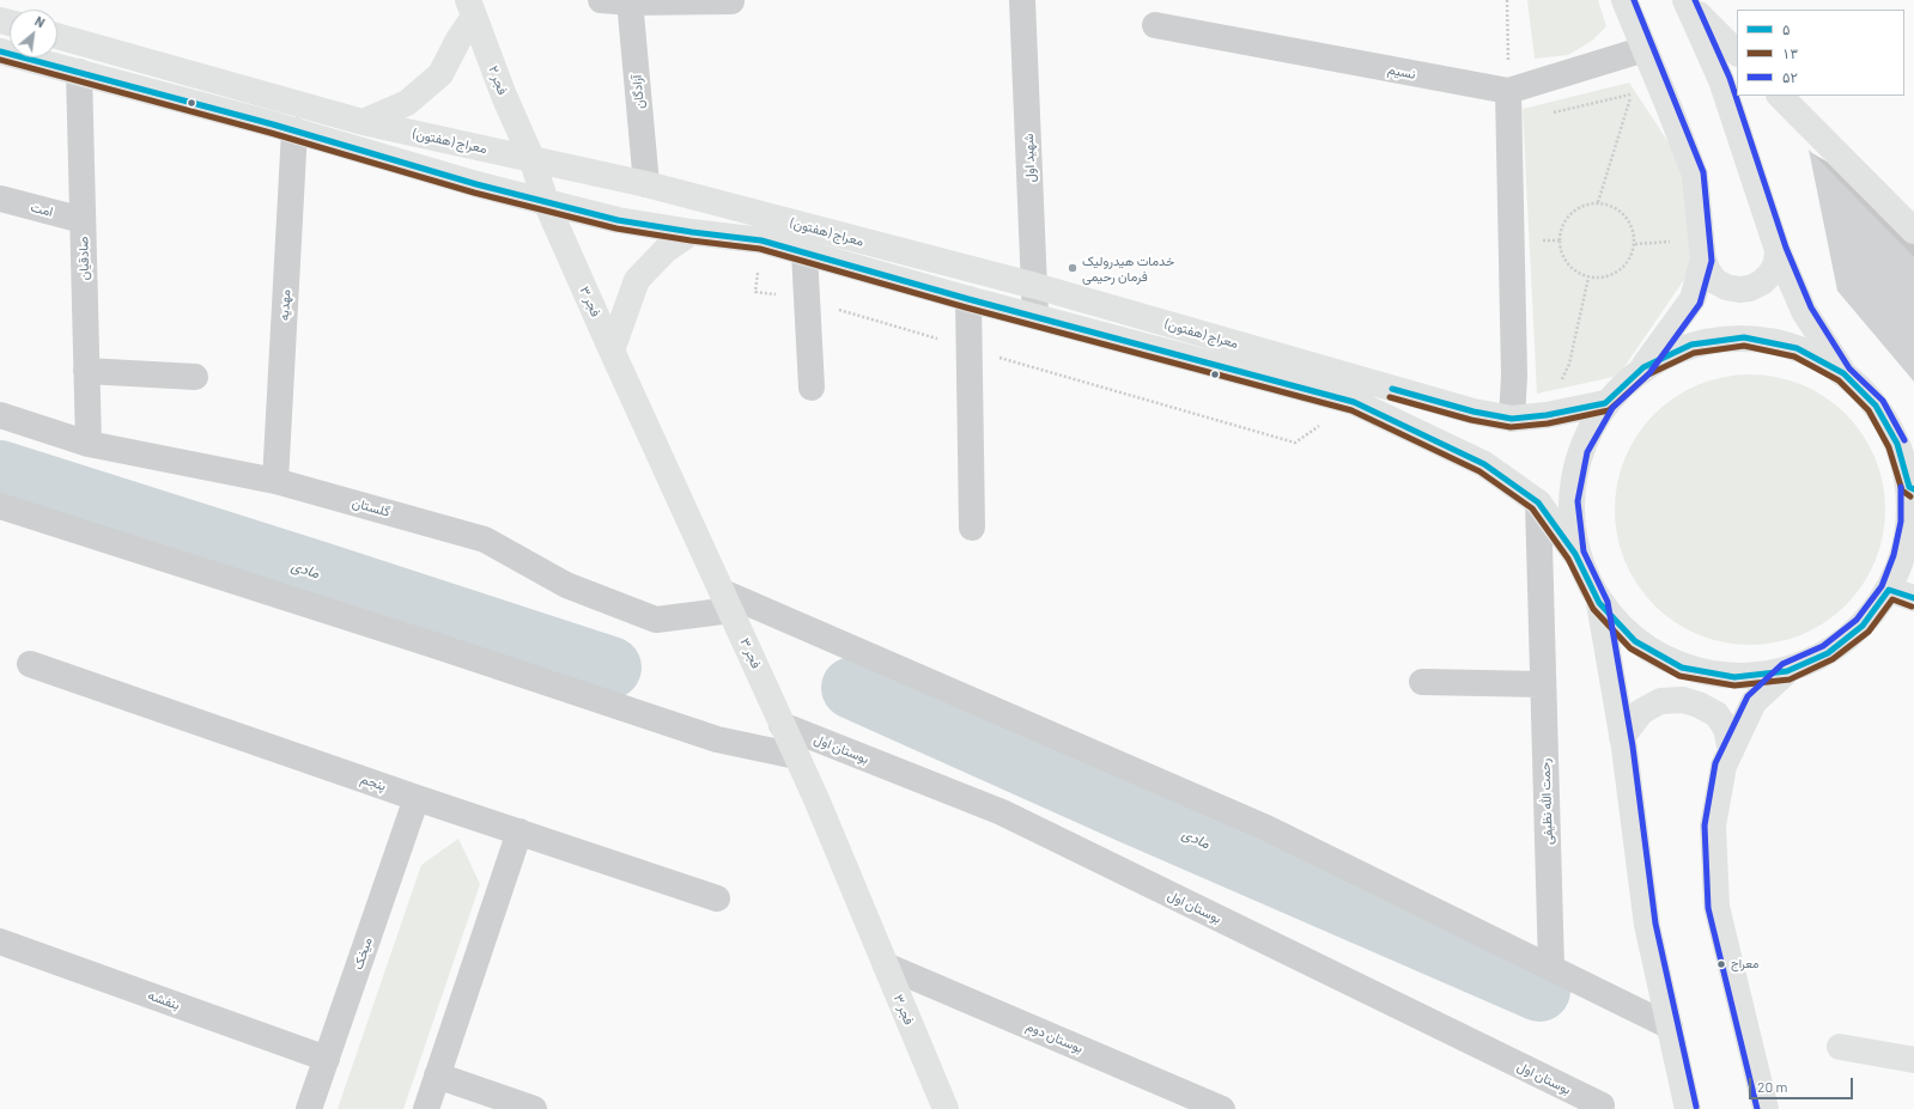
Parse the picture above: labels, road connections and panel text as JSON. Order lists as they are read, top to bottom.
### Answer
{
  "streets": {
    "main road": ["فجر ۲", "معراج (هفتون)", "فجر ۳"],
    "street": [
      "نسیم",
      "آزادگان",
      "شهید اول",
      "امت",
      "صادقیان",
      "مهدیه",
      "گلستان",
      "بوستان اول",
      "پنجم",
      "رحمت الله نظیفی",
      "میخک",
      "بنفشه",
      "بوستان دوم"
    ]
  },
  "crossings": [
    ["فجر ۲", "معراج (هفتون)"],
    ["فجر ۲", "فجر ۳"],
    ["آزادگان", "معراج (هفتون)"],
    ["معراج (هفتون)", "شهید اول"],
    ["معراج (هفتون)", "صادقیان"],
    ["معراج (هفتون)", "فجر ۳"],
    ["معراج (هفتون)", "مهدیه"],
    ["معراج (هفتون)", "رحمت الله نظیفی"],
    ["امت", "صادقیان"],
    ["صادقیان", "گلستان"],
    ["فجر ۳", "گلستان"],
    ["فجر ۳", "بوستان اول"],
    ["فجر ۳", "بوستان دوم"],
    ["مهدیه", "گلستان"],
    ["پنجم", "میخک"],
    ["میخک", "بنفشه"]
  ],
  "water": ["مادی"],
  "places": ["خدمات هیدرولیک فرمان رحیمی", "معراج"],
  "lines": ["transit line ۵۲", "transit line ۵", "transit line ۱۳"],
  "legend": ["۵", "۱۳", "۵۲"],
  "scale_bar": "20 m",
  "north": "top right"
}
